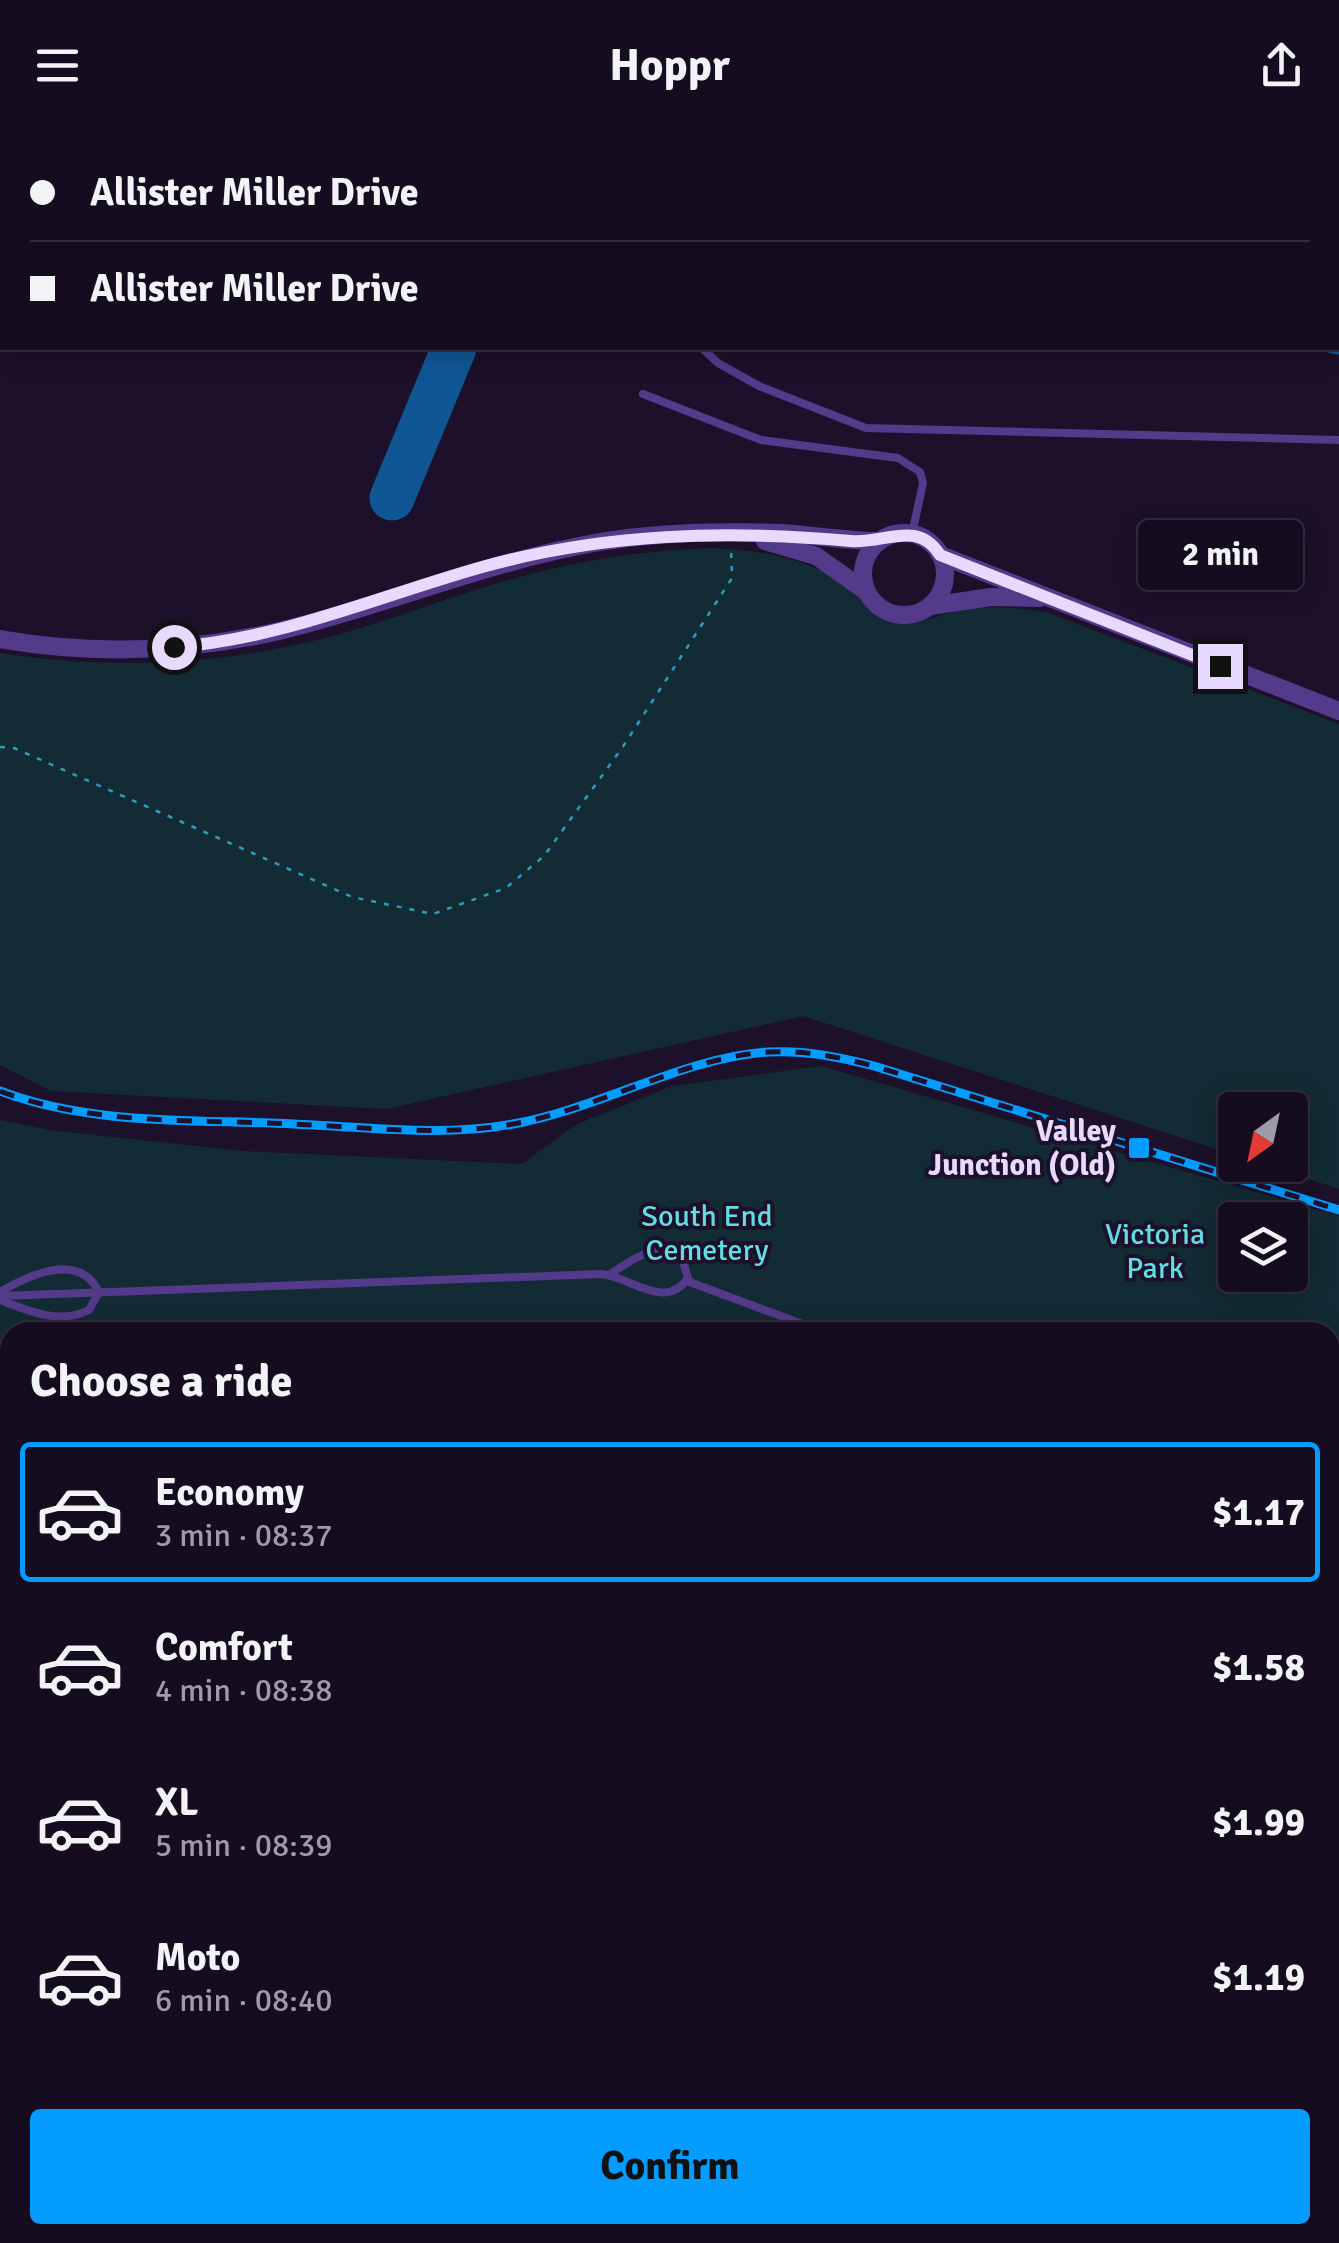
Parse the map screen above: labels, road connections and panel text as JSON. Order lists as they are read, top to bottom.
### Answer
{
  "parks": ["South End Cemetery", "Victoria Park"],
  "places": {
    "transit": ["Valley Junction (Old)"]
  },
  "north": "bottom left",
  "page": {
    "header": "Hoppr",
    "banner": ["Allister Miller Drive", "Allister Miller Drive"],
    "bubble": "2 min",
    "heading": "Choose a ride",
    "list": [
      {
        "name": "Economy",
        "note": "3 min · 08:37",
        "value": "$1.17"
      },
      {
        "name": "Comfort",
        "note": "4 min · 08:38",
        "value": "$1.58"
      },
      {
        "name": "XL",
        "note": "5 min · 08:39",
        "value": "$1.99"
      },
      {
        "name": "Moto",
        "note": "6 min · 08:40",
        "value": "$1.19"
      }
    ],
    "buttons": "Confirm"
  }
}
